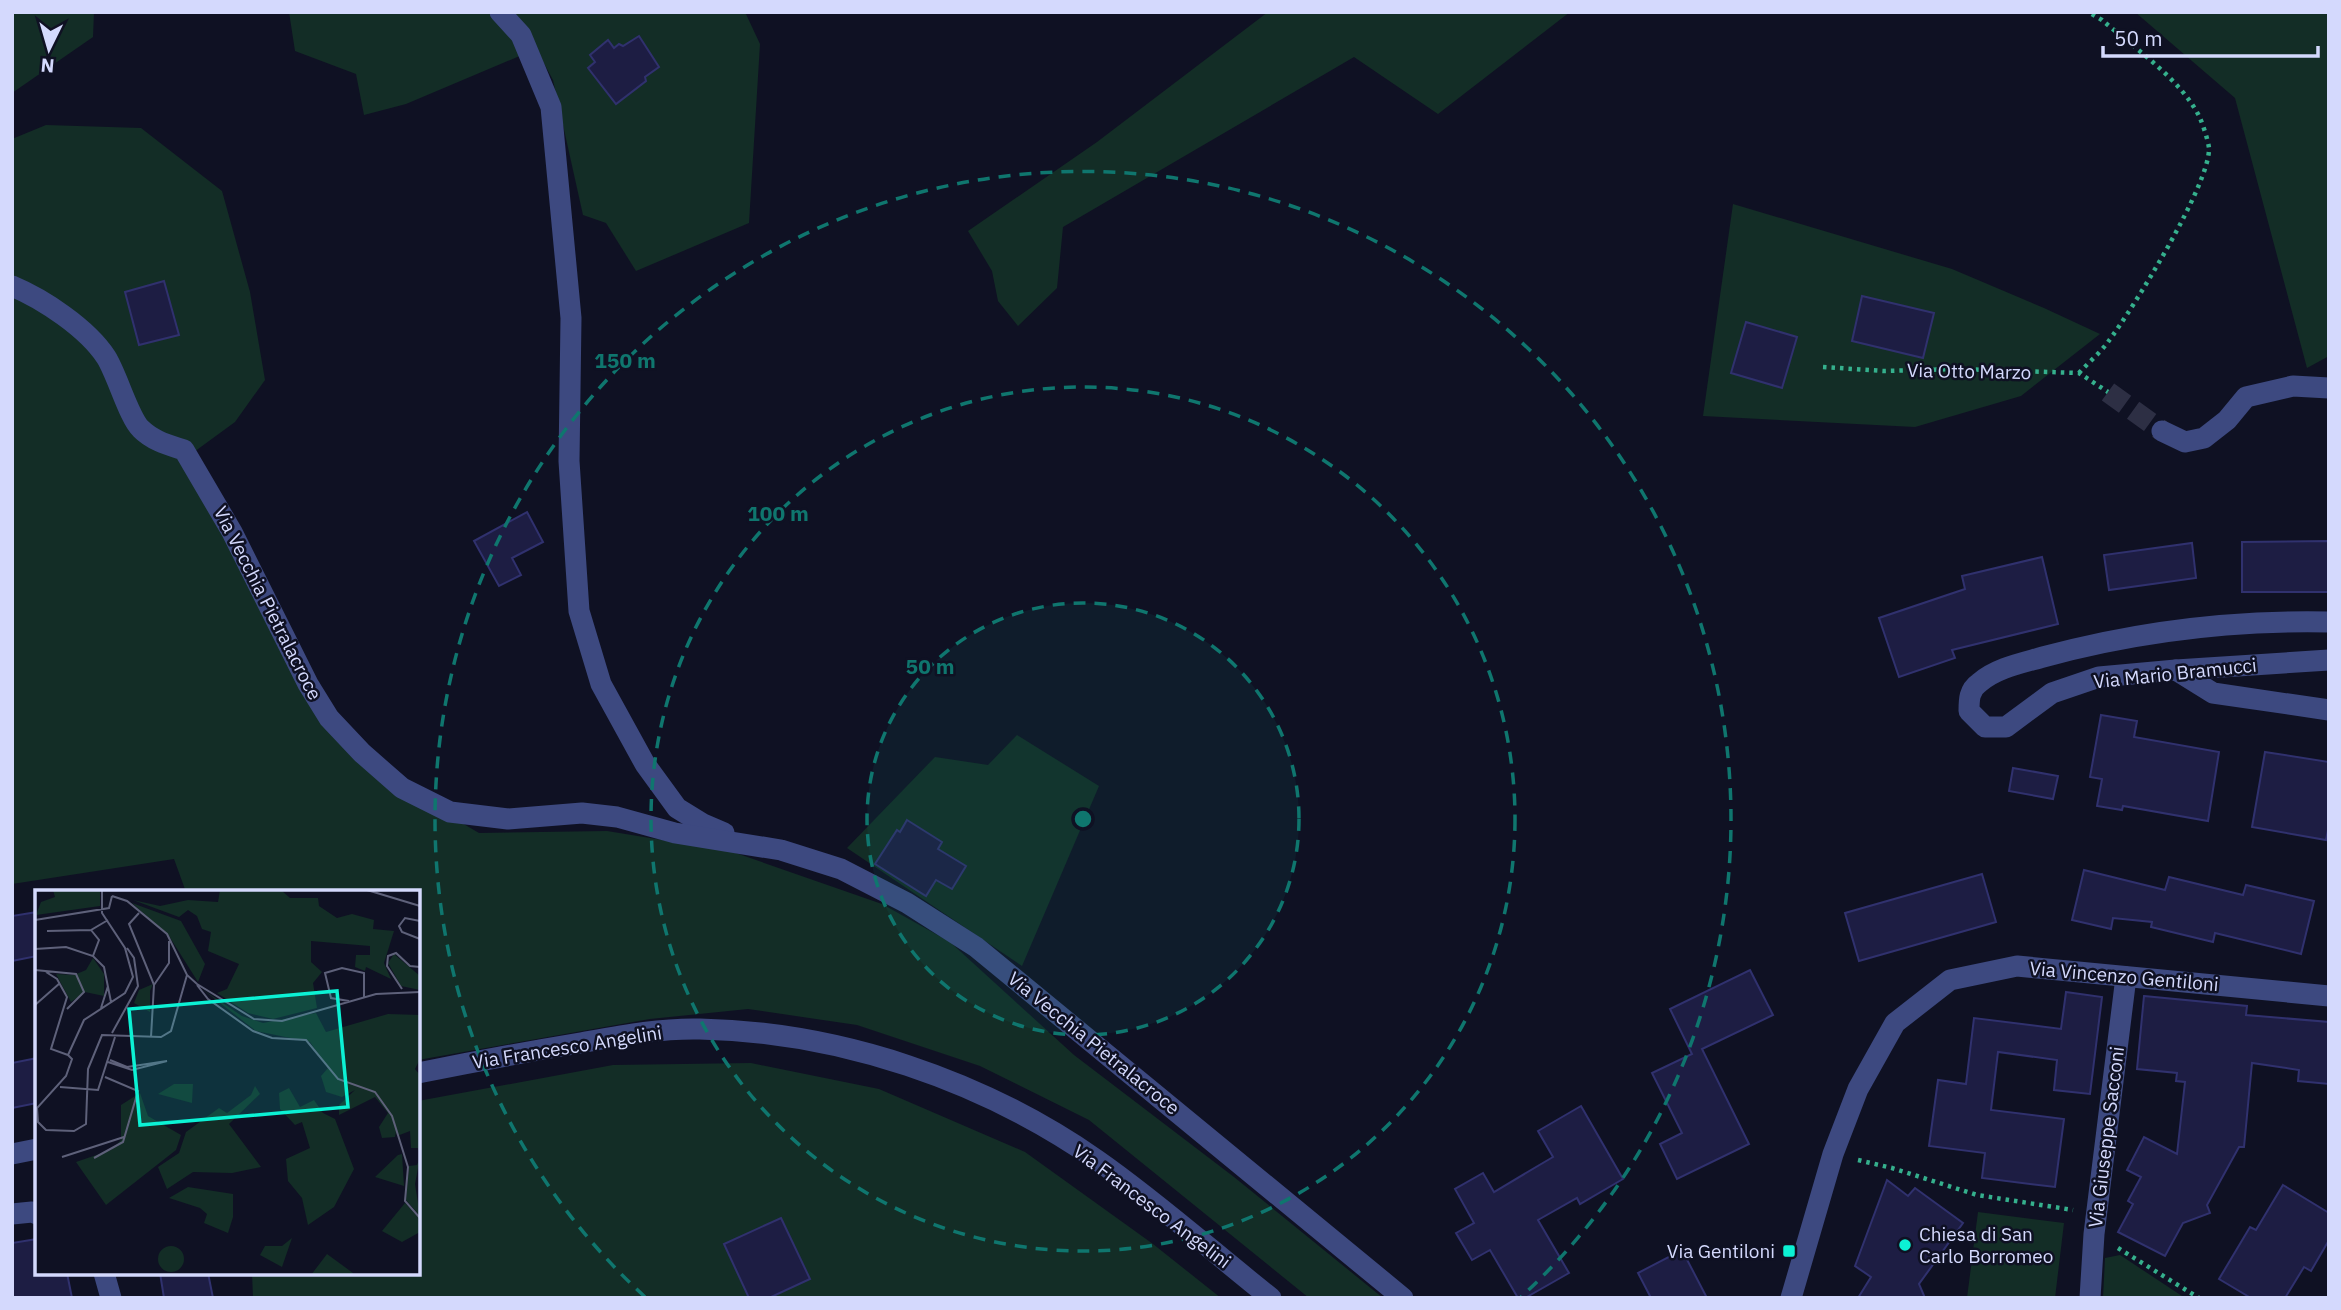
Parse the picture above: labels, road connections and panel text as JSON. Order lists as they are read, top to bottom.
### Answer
{
  "streets": {
    "street": [
      "Via Vecchia Pietralacroce",
      "Via Mario Bramucci",
      "Via Vincenzo Gentiloni",
      "Via Francesco Angelini",
      "Via Giuseppe Sacconi"
    ],
    "path": ["Via Otto Marzo"]
  },
  "crossings": [
    ["Via Vincenzo Gentiloni", "Via Giuseppe Sacconi"]
  ],
  "places": {
    "other": ["Chiesa di San Carlo Borromeo"],
    "transit": ["Via Gentiloni"]
  },
  "scale_bar": "50 m",
  "north": "bottom",
  "rings": ["150 m", "100 m", "50 m"]
}
